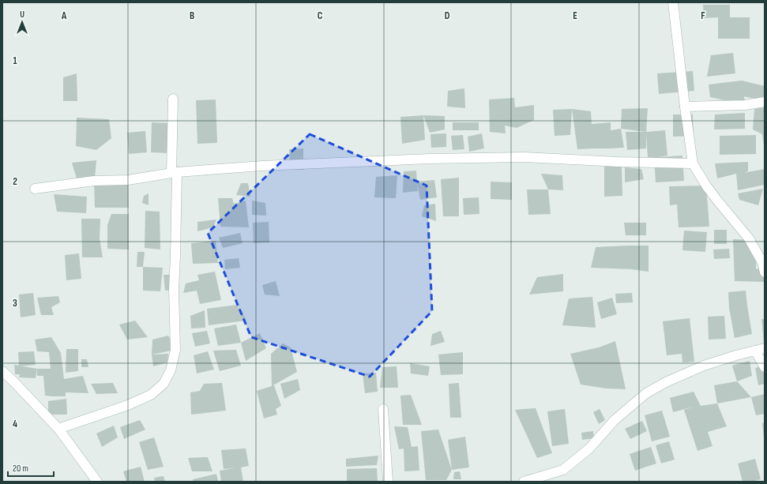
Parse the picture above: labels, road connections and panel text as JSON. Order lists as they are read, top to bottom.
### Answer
{
  "scale_bar": "20 m",
  "north": "top",
  "grid": {
    "columns": [
      "A",
      "B",
      "C",
      "D",
      "E",
      "F"
    ],
    "rows": [
      "1",
      "2",
      "3",
      "4"
    ]
  }
}
